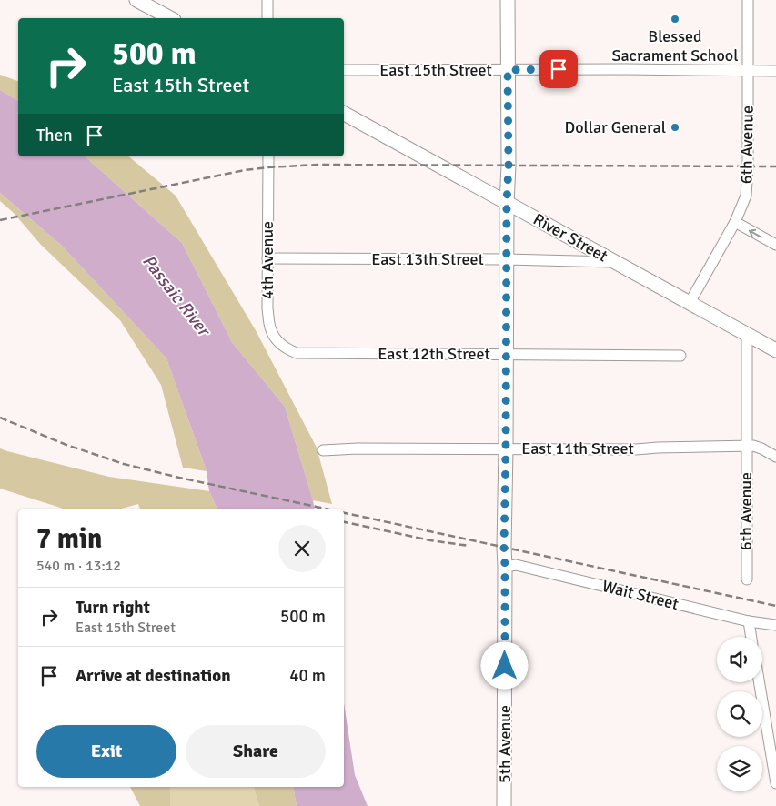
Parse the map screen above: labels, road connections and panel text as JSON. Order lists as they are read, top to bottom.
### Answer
{
  "streets": {
    "main road": ["River Street", "5th Avenue"],
    "street": [
      "East 15th Street",
      "6th Avenue",
      "East 13th Street",
      "4th Avenue",
      "East 12th Street",
      "East 11th Street",
      "Wait Street"
    ]
  },
  "crossings": [
    ["East 15th Street", "6th Avenue"],
    ["East 15th Street", "5th Avenue"],
    ["6th Avenue", "River Street"],
    ["6th Avenue", "East 11th Street"],
    ["River Street", "East 13th Street"],
    ["River Street", "5th Avenue"],
    ["East 13th Street", "4th Avenue"],
    ["East 13th Street", "5th Avenue"],
    ["4th Avenue", "East 12th Street"],
    ["East 12th Street", "5th Avenue"],
    ["East 11th Street", "5th Avenue"],
    ["Wait Street", "5th Avenue"]
  ],
  "water": ["Passaic River"],
  "places": ["Blessed Sacrament School", "Dollar General"],
  "page": {
    "turn": ["500 m", "East 15th Street"],
    "then": "Then",
    "heading": ["7 min", "540 m · 13:12"],
    "list": [
      {
        "name": "Turn right",
        "note": "East 15th Street",
        "value": "500 m"
      },
      {
        "name": "Arrive at destination",
        "value": "40 m"
      }
    ],
    "buttons": ["Exit", "Share"]
  }
}
